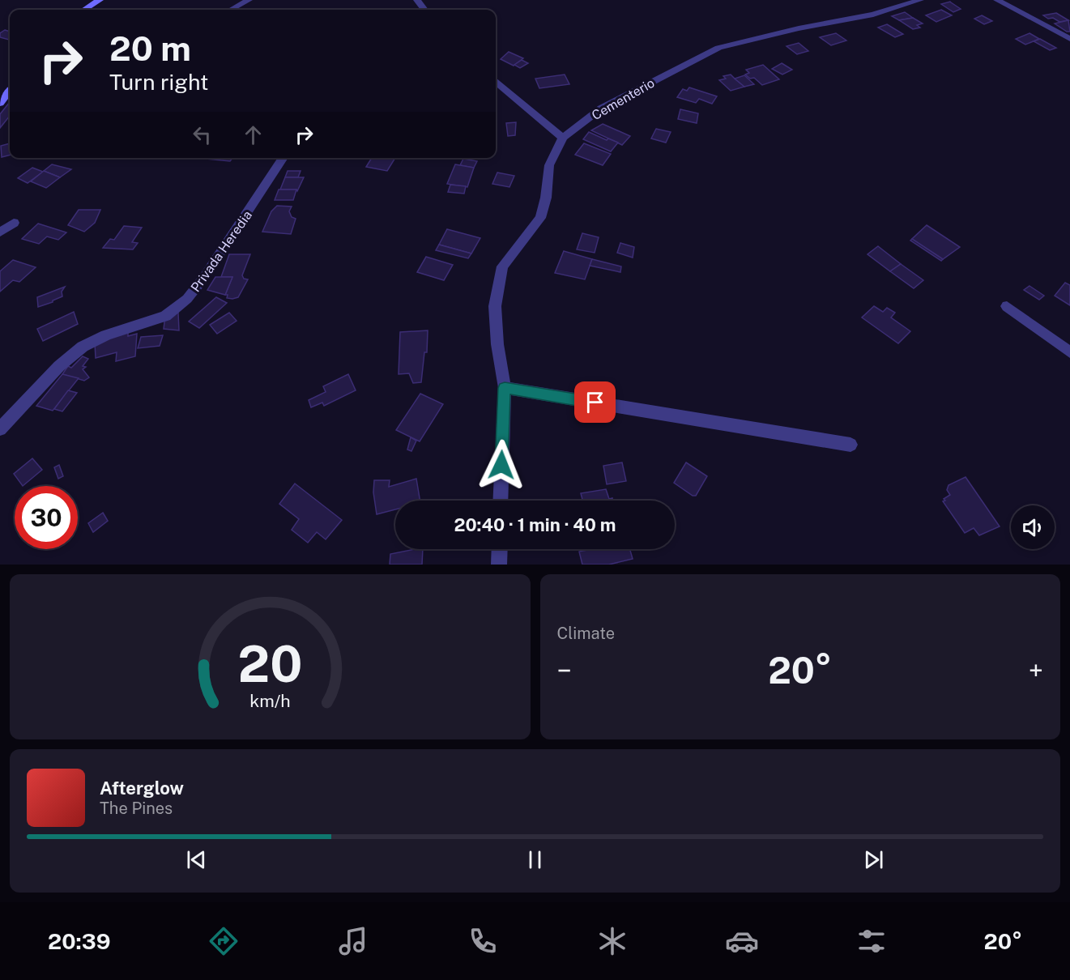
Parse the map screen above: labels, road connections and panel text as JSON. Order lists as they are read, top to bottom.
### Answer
{
  "streets": {
    "street": ["Cementerio", "Privada Heredia"]
  },
  "page": {
    "turn": ["20 m", "Turn right"],
    "limit": "30",
    "trip": "20:40 · 1 min · 40 m",
    "tile": "Climate",
    "heat": ["−", "20°", "+"],
    "song": ["Afterglow", "The Pines"],
    "tabs": ["20:39", "20°"],
    "gauge": ["20", "km/h"]
  }
}
